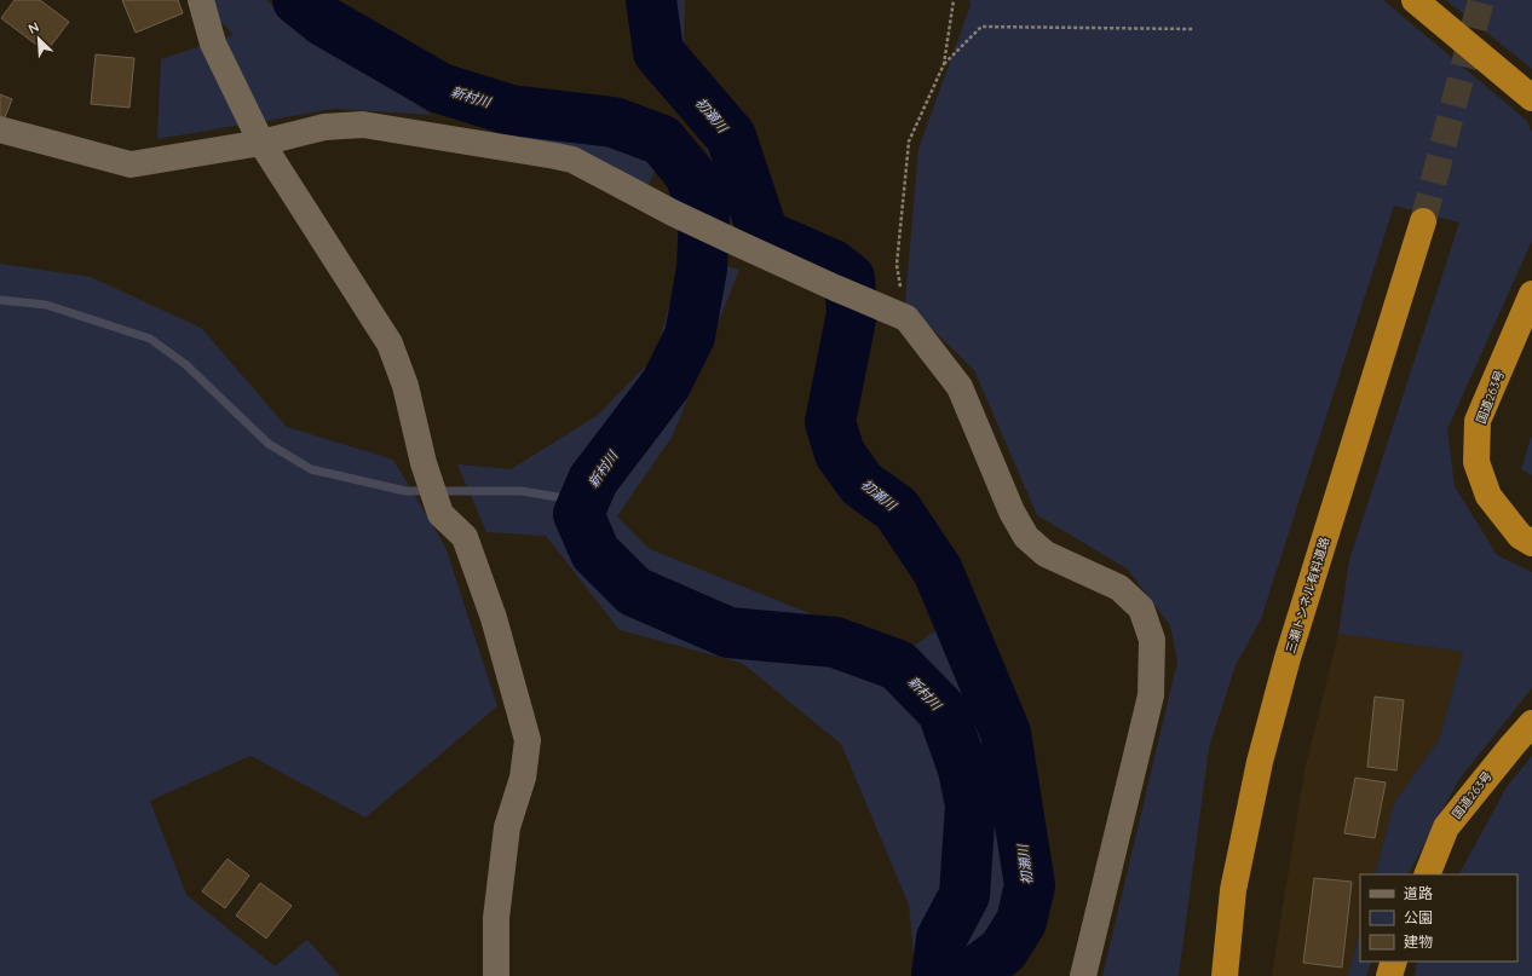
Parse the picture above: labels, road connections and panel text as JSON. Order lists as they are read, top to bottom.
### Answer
{
  "streets": {
    "highway": ["国道263号", "三瀬トンネル有料道路"]
  },
  "water": ["新村川", "初瀬川"],
  "legend": ["道路", "公園", "建物"],
  "north": "top left"
}
